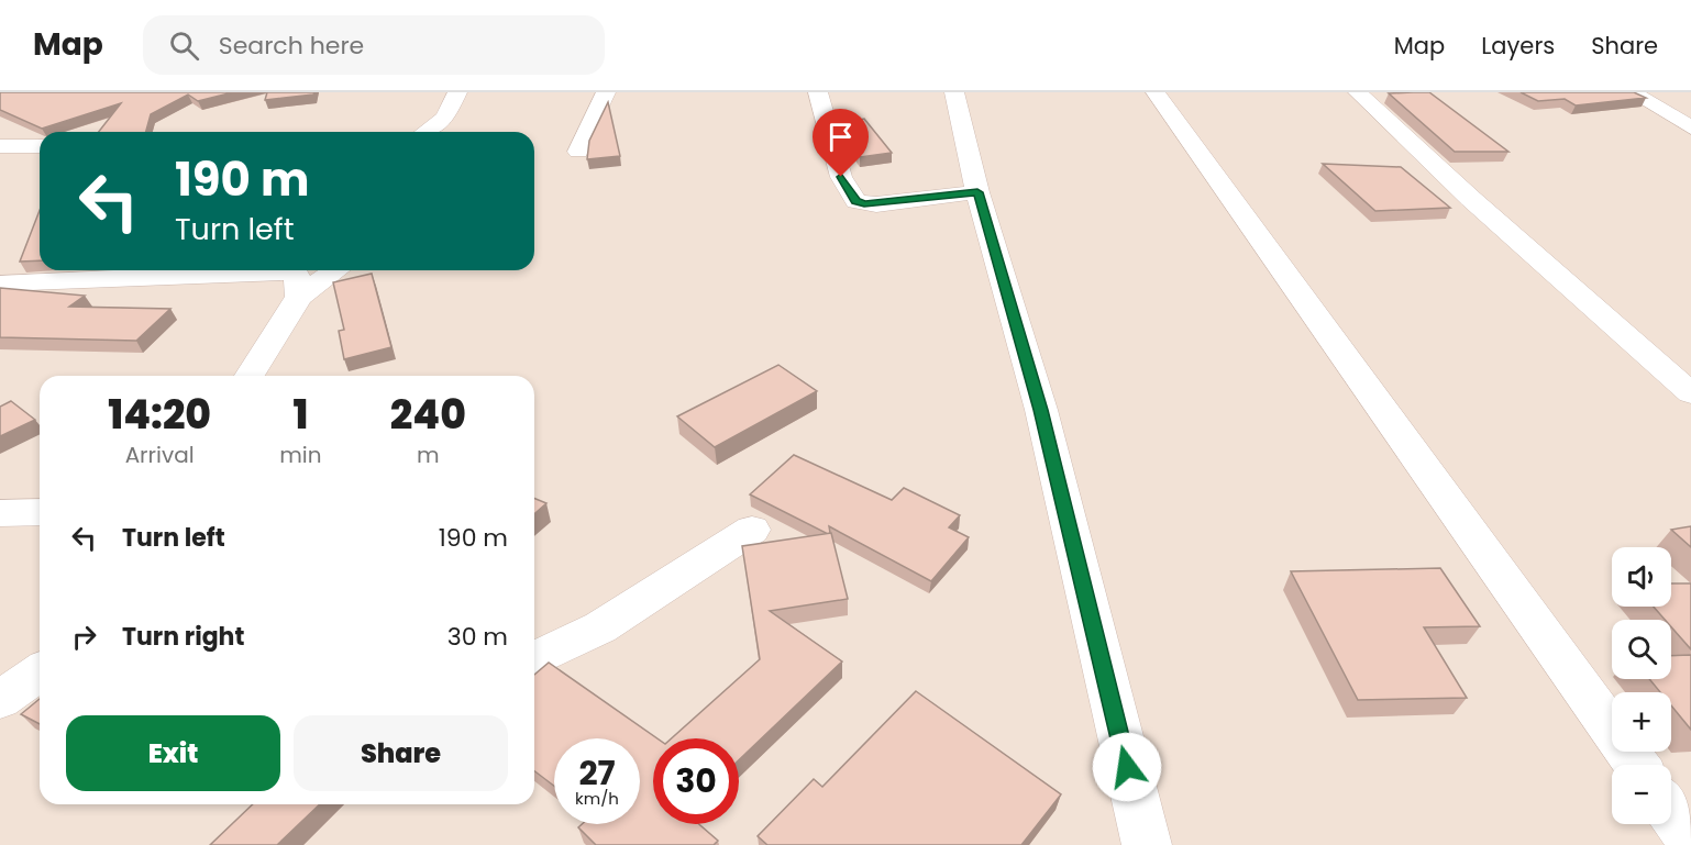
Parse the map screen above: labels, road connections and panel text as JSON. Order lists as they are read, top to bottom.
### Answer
{
  "page": {
    "header": "Map",
    "search": "Search here",
    "nav": ["Map", "Layers", "Share"],
    "turn": ["190 m", "Turn left"],
    "eta": [
      "14:20",
      "Arrival",
      "1",
      "min",
      "240",
      "m"
    ],
    "list": [
      {
        "name": "Turn left",
        "value": "190 m"
      },
      {
        "name": "Turn right",
        "value": "30 m"
      }
    ],
    "map_buttons": ["+", "−"],
    "buttons": ["Exit", "Share"],
    "speed": "27 km/h",
    "limit": "30"
  }
}
